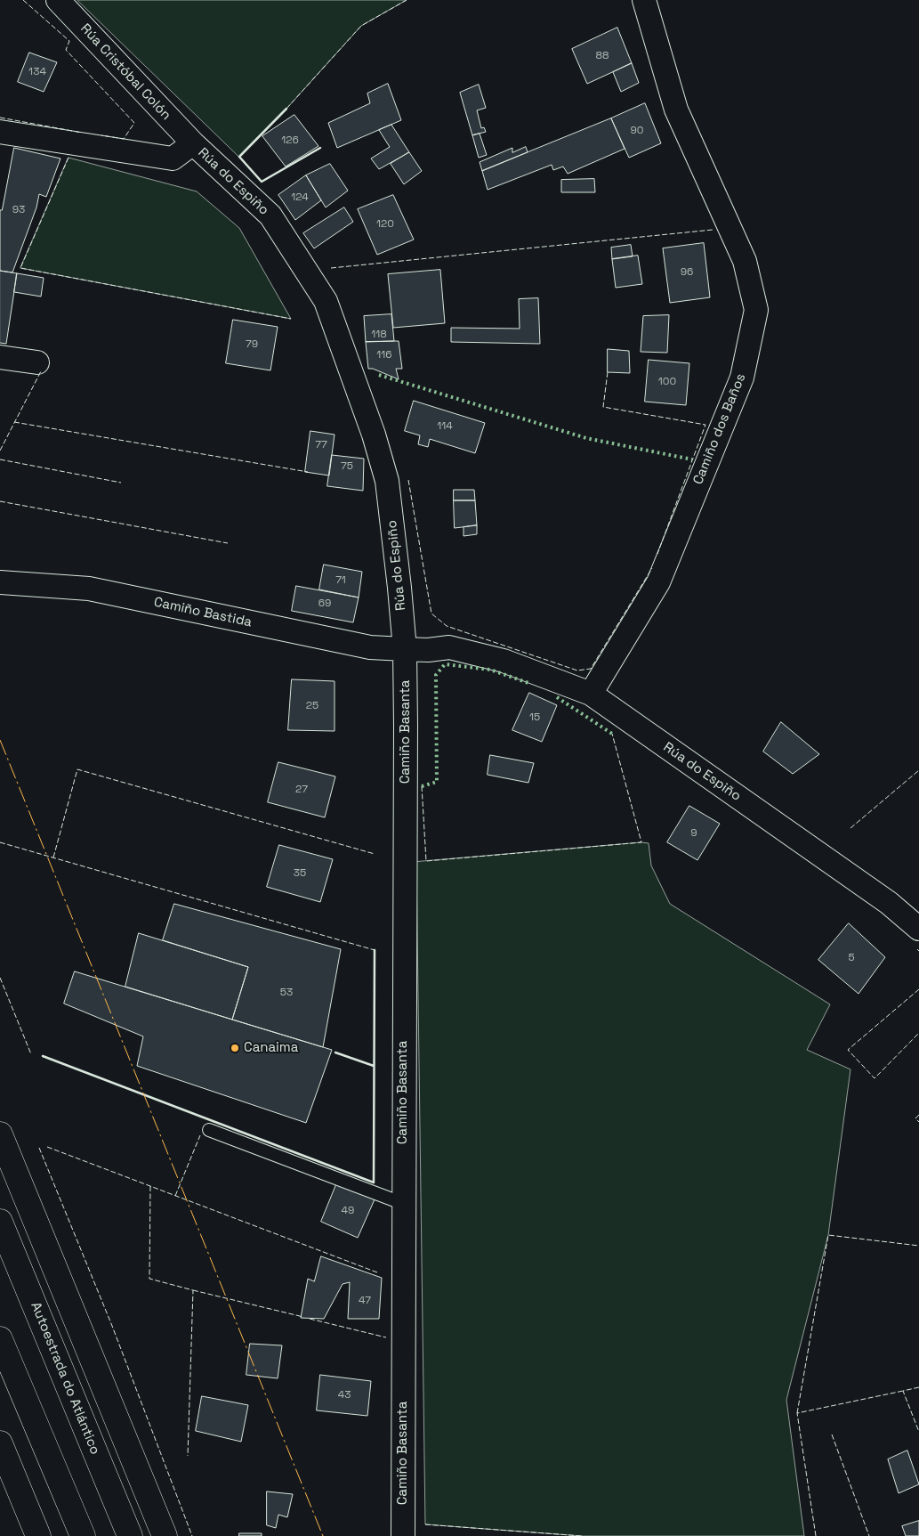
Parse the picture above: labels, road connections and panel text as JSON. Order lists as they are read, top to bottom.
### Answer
{
  "streets": {
    "highway": ["Autoestrada do Atlántico"],
    "street": [
      "Rúa Cristóbal Colón",
      "Rúa do Espiño",
      "Camiño dos Baños",
      "Camiño Bastida",
      "Camiño Basanta"
    ]
  },
  "crossings": [
    ["Rúa Cristóbal Colón", "Rúa do Espiño"],
    ["Rúa do Espiño", "Camiño dos Baños"],
    ["Rúa do Espiño", "Camiño Bastida"],
    ["Rúa do Espiño", "Camiño Basanta"],
    ["Camiño Bastida", "Camiño Basanta"]
  ],
  "places": ["Canaima"],
  "house_numbers": [
    "88",
    "134",
    "90",
    "126",
    "124",
    "93",
    "120",
    "96",
    "118",
    "79",
    "116",
    "100",
    "114",
    "77",
    "75",
    "71",
    "69",
    "25",
    "15",
    "27",
    "9",
    "35",
    "5",
    "53",
    "49",
    "47",
    "43"
  ]
}
